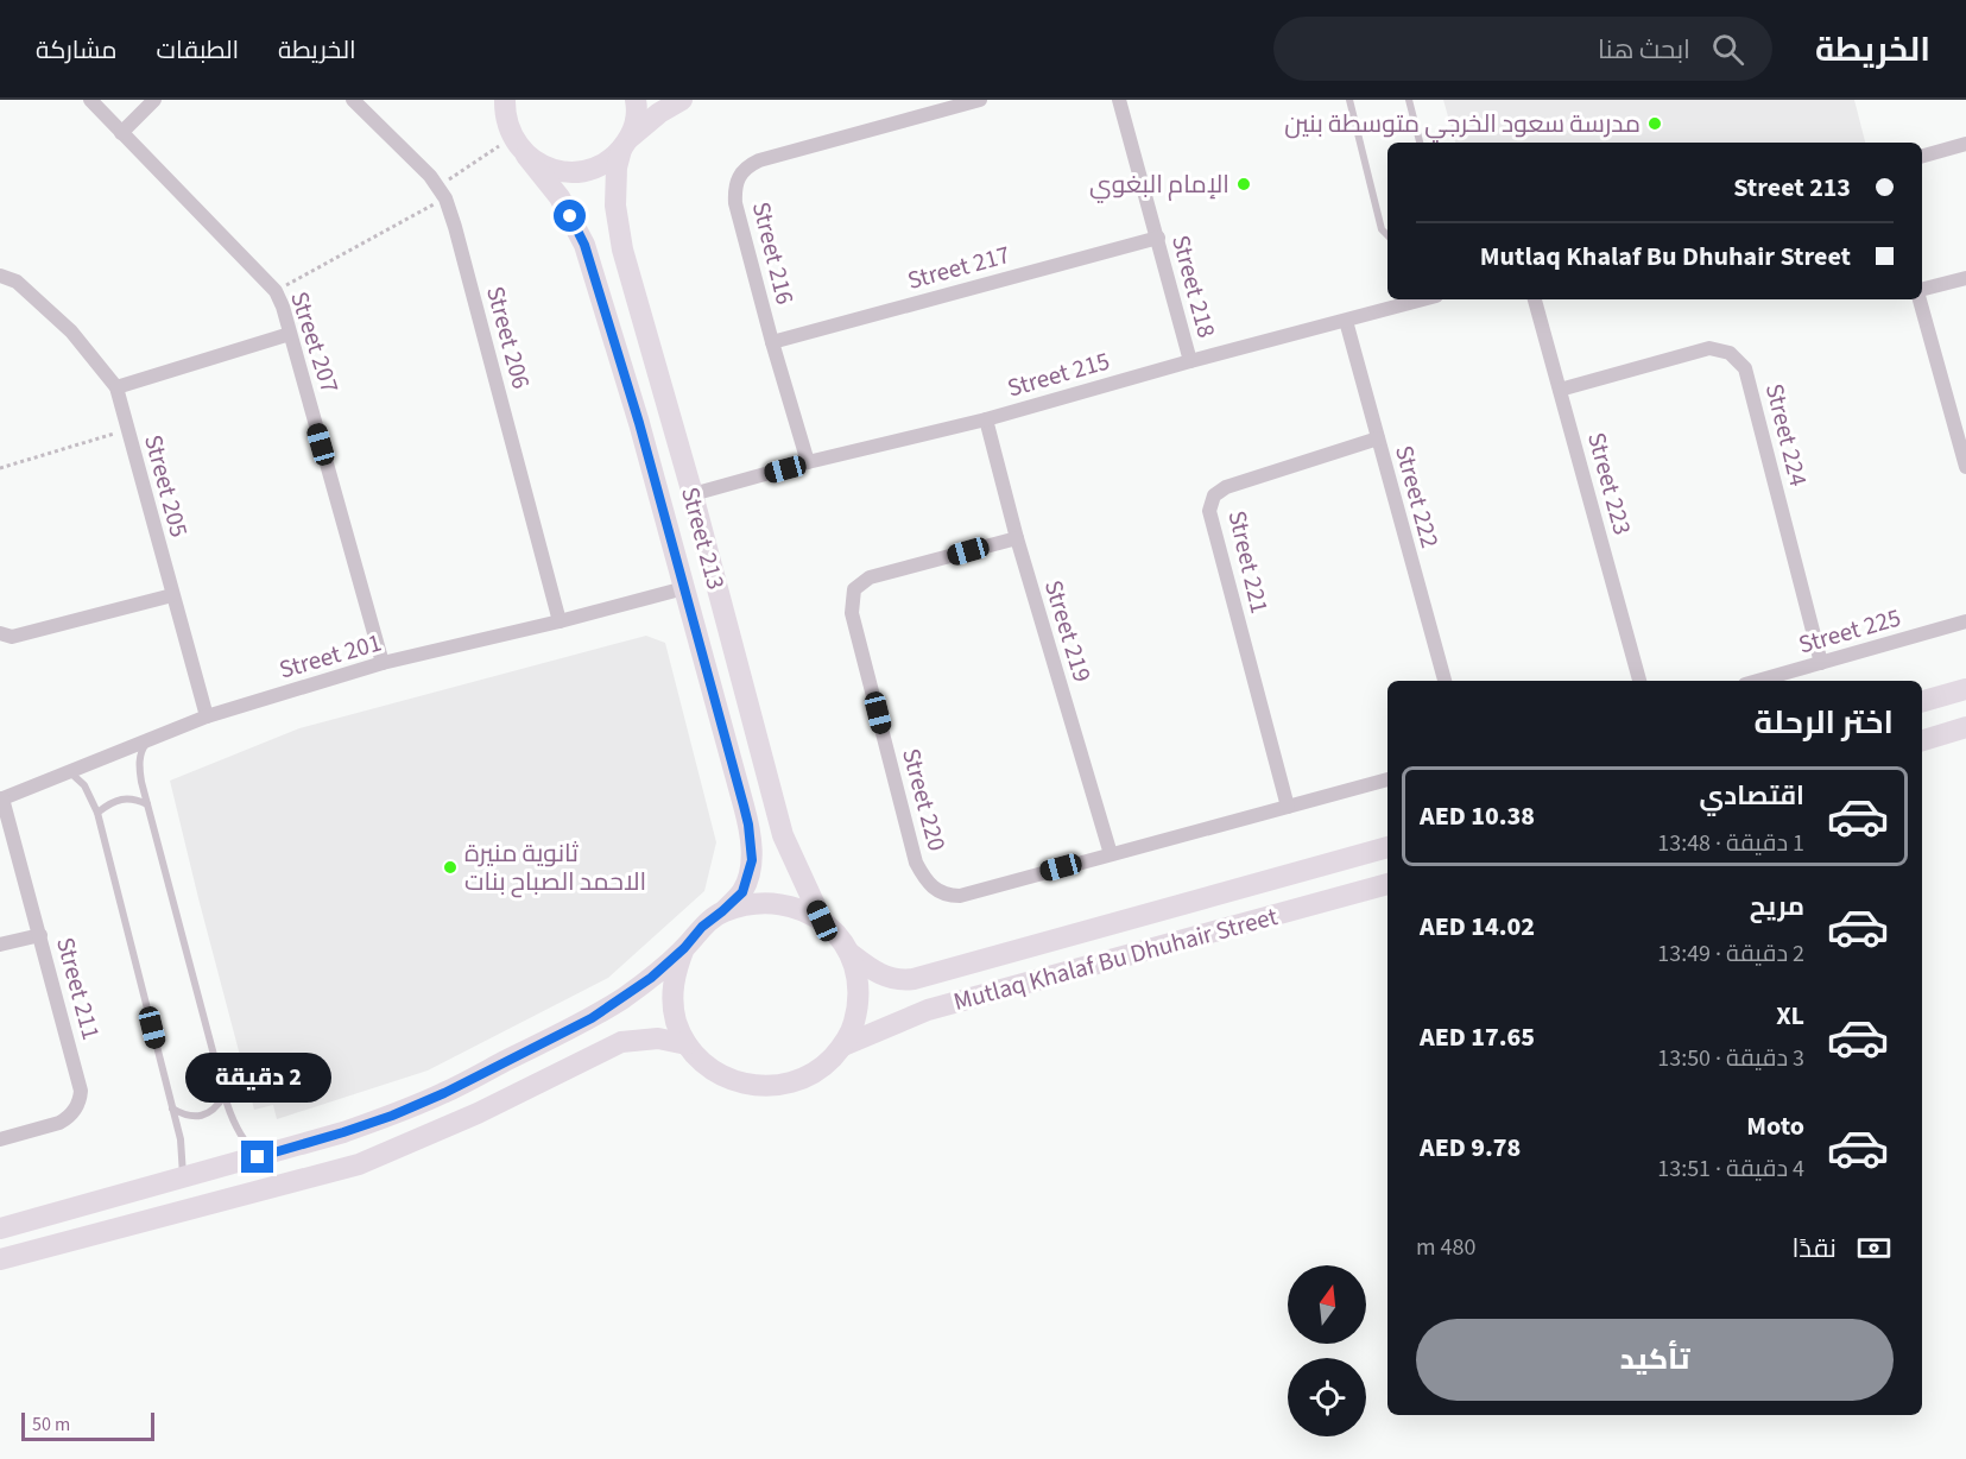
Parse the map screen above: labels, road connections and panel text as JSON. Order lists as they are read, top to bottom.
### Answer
{
  "streets": {
    "main road": ["Street 213", "Mutlaq Khalaf Bu Dhuhair Street"],
    "street": [
      "Street 216",
      "Street 217",
      "Street 218",
      "Street 206",
      "Street 207",
      "Street 215",
      "Street 224",
      "Street 223",
      "Street 205",
      "Street 222",
      "Street 221",
      "Street 219",
      "Street 225",
      "Street 201",
      "Street 220",
      "Street 211"
    ]
  },
  "crossings": [
    ["Street 216", "Street 217"],
    ["Street 216", "Street 215"],
    ["Street 217", "Street 218"],
    ["Street 218", "Street 215"],
    ["Street 206", "Street 201"],
    ["Street 207", "Street 201"],
    ["Street 215", "Street 222"],
    ["Street 215", "Street 213"],
    ["Street 215", "Street 219"],
    ["Street 224", "Street 223"],
    ["Street 224", "Street 225"],
    ["Street 205", "Street 201"],
    ["Street 222", "Street 221"],
    ["Street 213", "Street 201"],
    ["Street 213", "Mutlaq Khalaf Bu Dhuhair Street"],
    ["Street 221", "Street 220"],
    ["Street 219", "Street 220"],
    ["Street 201", "Street 211"]
  ],
  "places": ["مدرسة سعود الخرجي متوسطة بنين", "الإمام البغوي", "ثانوية منيرة الاحمد الصباح بنات"],
  "scale_bar": "50 m",
  "north": "top",
  "page": {
    "header": "الخريطة",
    "search": "ابحث هنا",
    "nav": ["الخريطة", "الطبقات", "مشاركة"],
    "banner": ["Street 213", "Mutlaq Khalaf Bu Dhuhair Street"],
    "heading": "اختر الرحلة",
    "list": [
      {
        "name": "اقتصادي",
        "note": "1 دقيقة · 13:48",
        "value": "AED 10.38"
      },
      {
        "name": "مريح",
        "note": "2 دقيقة · 13:49",
        "value": "AED 14.02"
      },
      {
        "name": "XL",
        "note": "3 دقيقة · 13:50",
        "value": "AED 17.65"
      },
      {
        "name": "Moto",
        "note": "4 دقيقة · 13:51",
        "value": "AED 9.78"
      }
    ],
    "bubble": "2 دقيقة",
    "pay": ["نقدًا", "480 m"],
    "buttons": "تأكيد",
    "scale": "50 m"
  }
}
